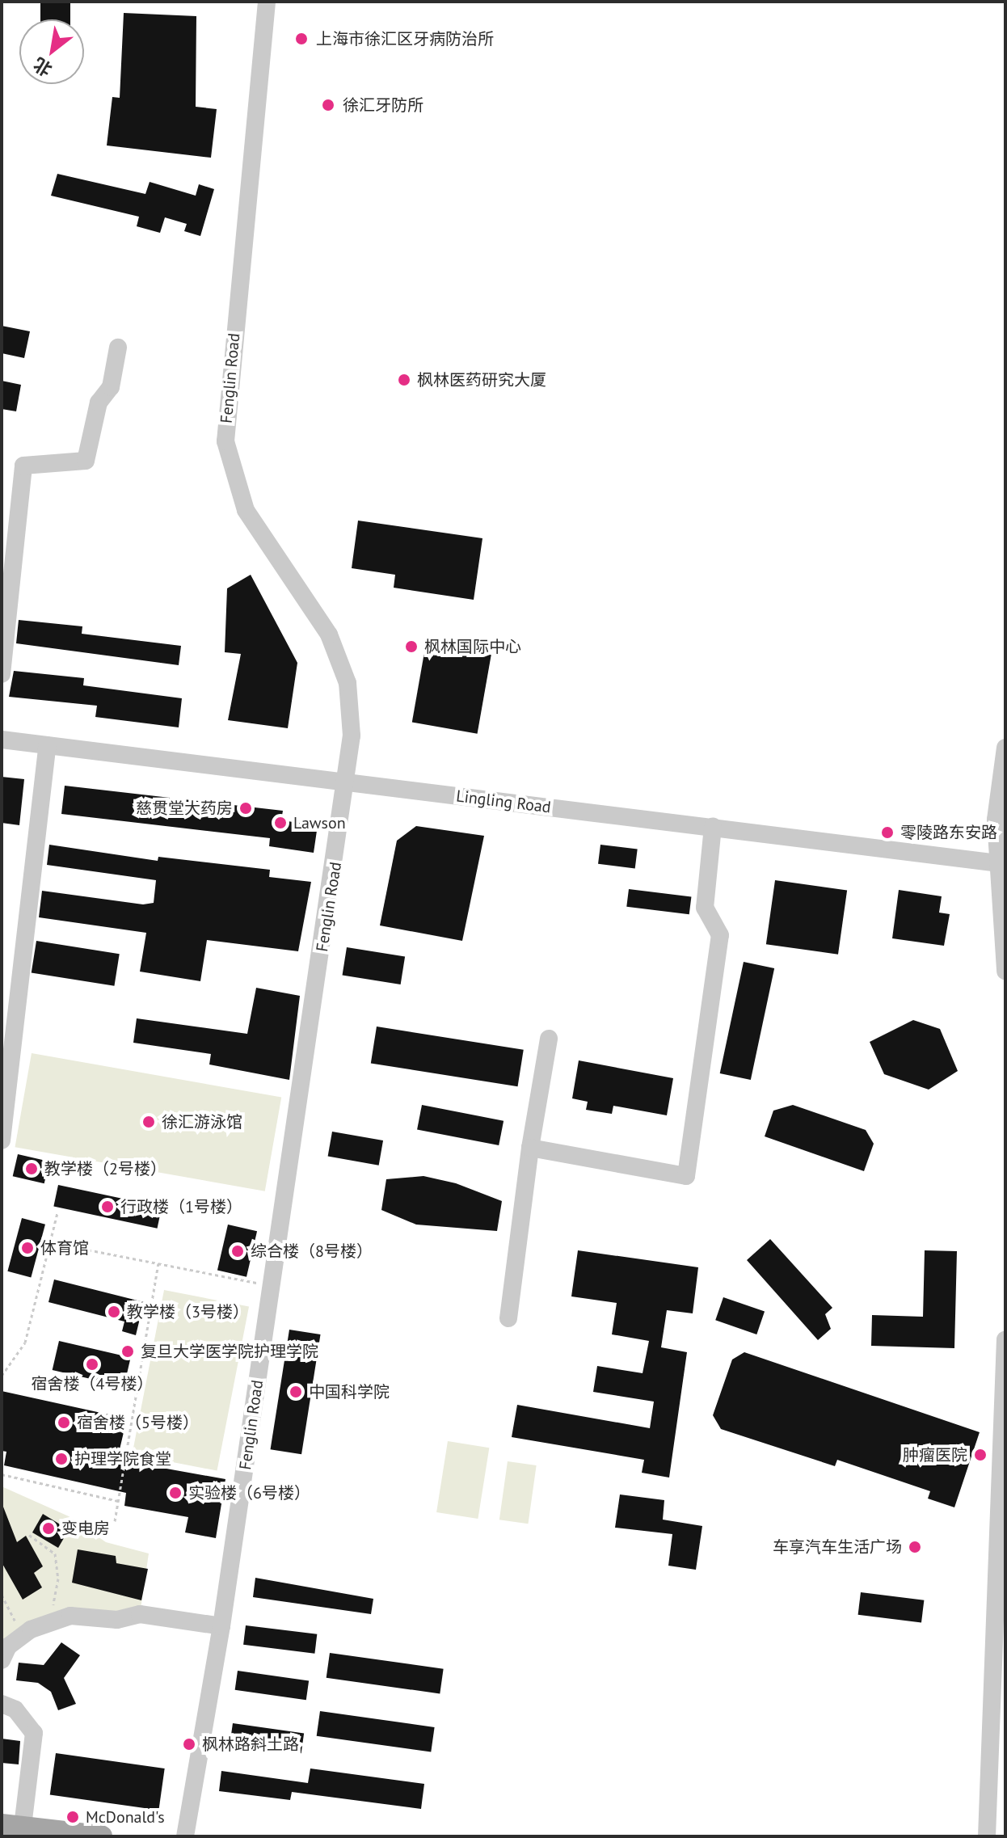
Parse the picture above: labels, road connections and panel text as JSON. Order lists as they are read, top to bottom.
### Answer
{
  "streets": {
    "street": ["Fenglin Road", "Lingling Road"]
  },
  "crossings": [
    ["Fenglin Road", "Lingling Road"]
  ],
  "places": [
    "上海市徐汇区牙病防治所",
    "徐汇牙防所",
    "枫林医药研究大厦",
    "枫林国际中心",
    "慈贯堂大药房",
    "Lawson",
    "零陵路东安路",
    "徐汇游泳馆",
    "教学楼（2号楼）",
    "行政楼（1号楼）",
    "体育馆",
    "综合楼（8号楼）",
    "教学楼（3号楼）",
    "复旦大学医学院护理学院",
    "宿舍楼（4号楼）",
    "中国科学院",
    "宿舍楼（5号楼）",
    "肿瘤医院",
    "护理学院食堂",
    "实验楼（6号楼）",
    "变电房",
    "车享汽车生活广场",
    "枫林路斜土路",
    "McDonald's"
  ],
  "north": "bottom left"
}
